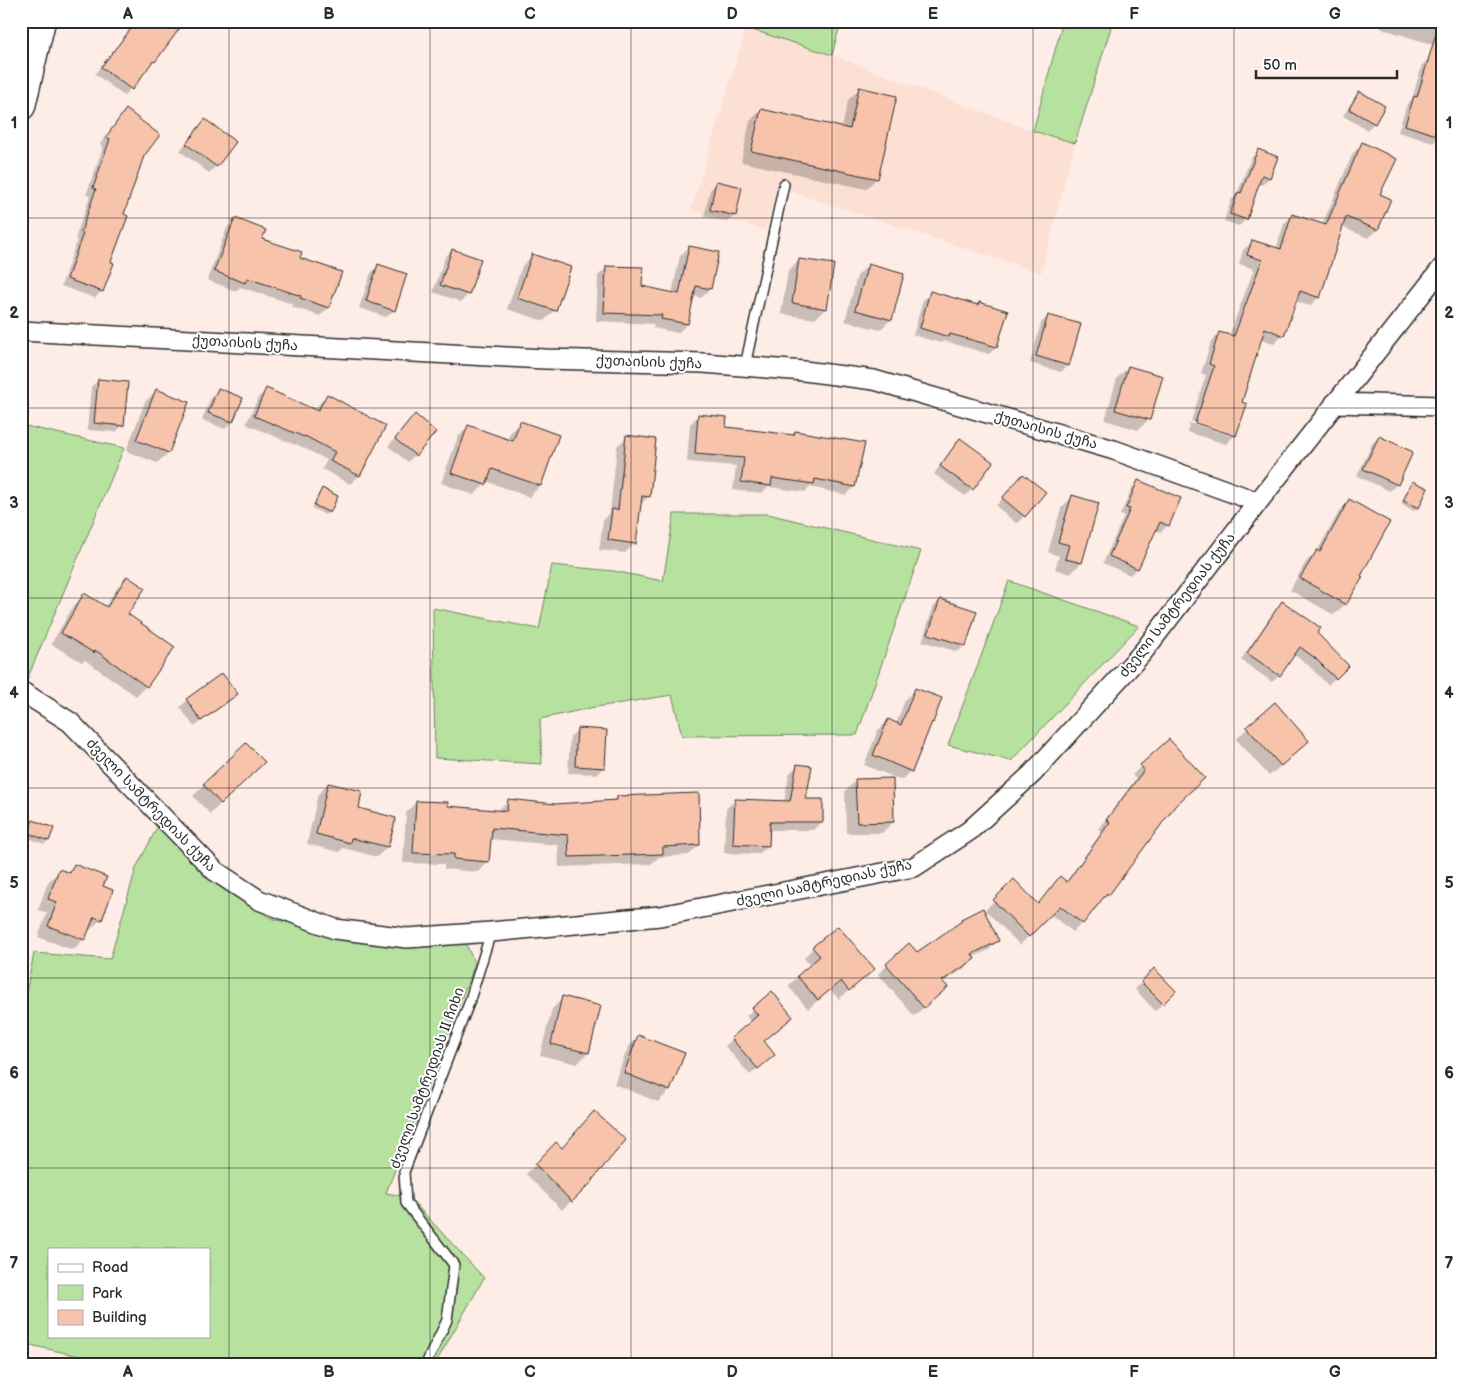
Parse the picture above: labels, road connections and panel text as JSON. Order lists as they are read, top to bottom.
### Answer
{
  "streets": {
    "street": ["ქუთაისის ქუჩა", "ძველი სამტრედიას ქუჩა"],
    "lane": ["ძველი სამტრედიას II ჩიხი"]
  },
  "crossings": [
    ["ქუთაისის ქუჩა", "ძველი სამტრედიას ქუჩა"],
    ["ძველი სამტრედიას ქუჩა", "ძველი სამტრედიას II ჩიხი"]
  ],
  "legend": ["Road", "Park", "Building"],
  "scale_bar": "50 m",
  "grid": {
    "columns": [
      "A",
      "B",
      "C",
      "D",
      "E",
      "F",
      "G"
    ],
    "rows": [
      "1",
      "2",
      "3",
      "4",
      "5",
      "6",
      "7"
    ]
  }
}
